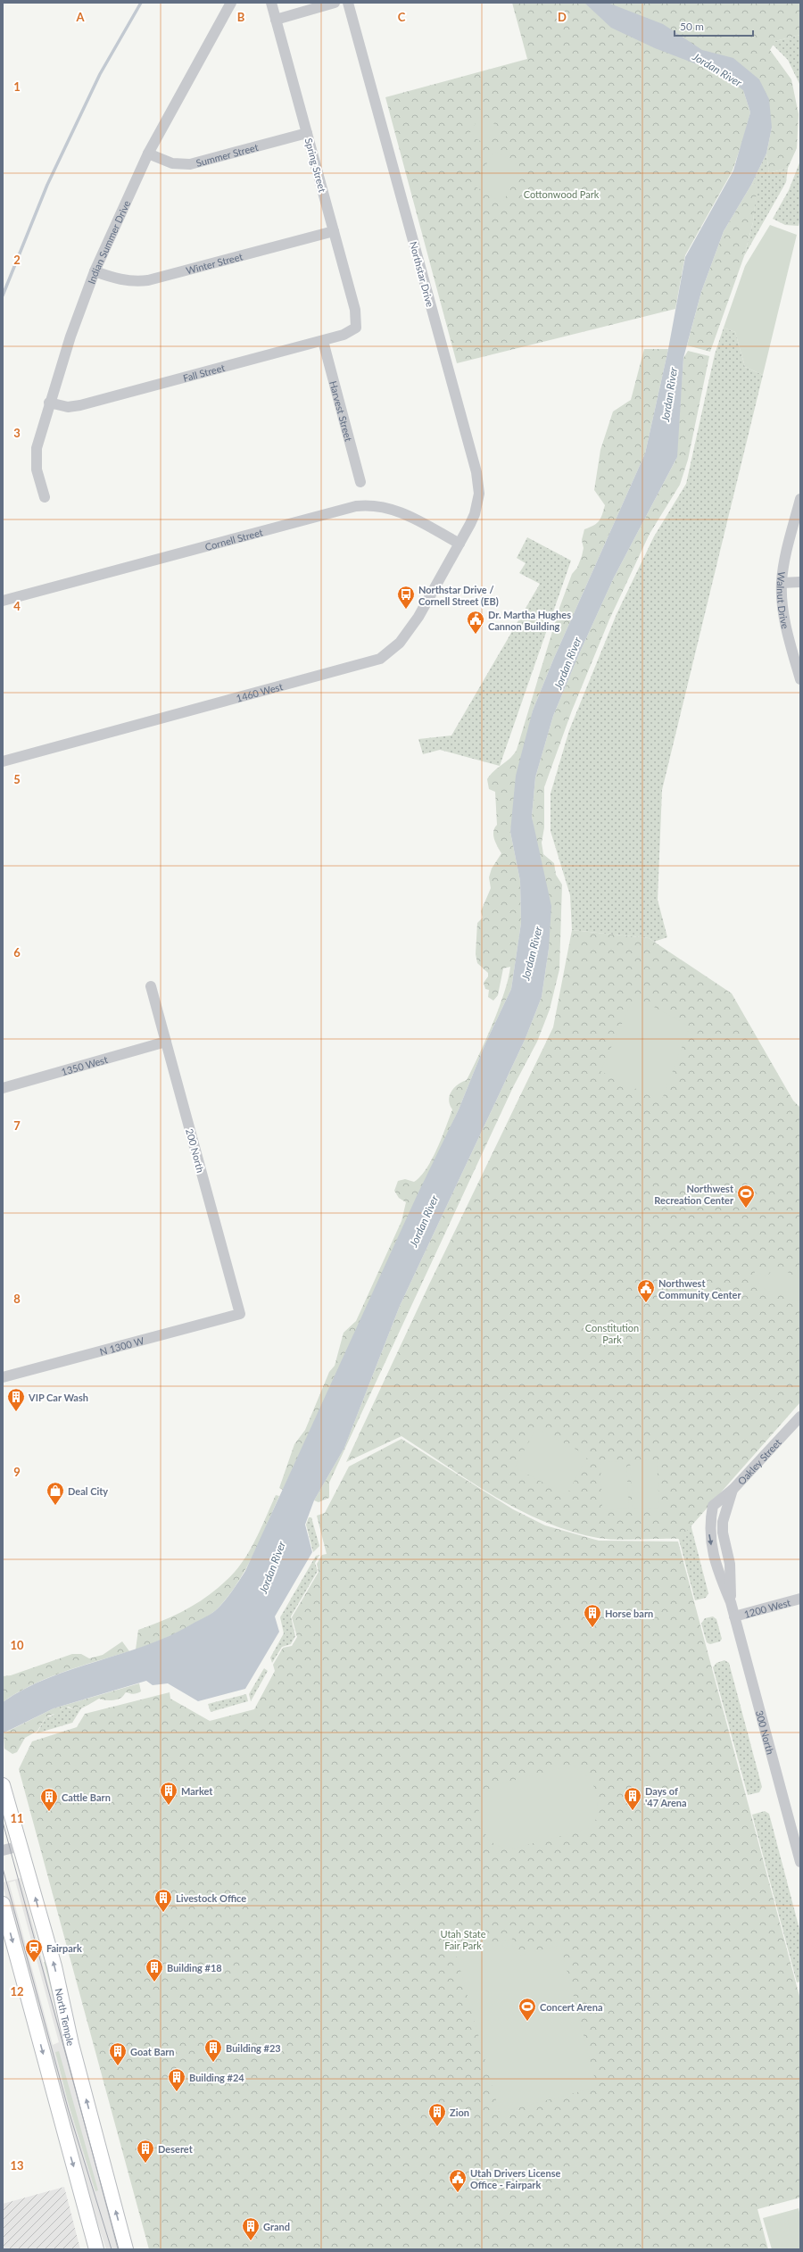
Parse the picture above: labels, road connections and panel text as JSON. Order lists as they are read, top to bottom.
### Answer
{
  "streets": {
    "main road": ["North Temple"],
    "street": [
      "Summer Street",
      "Spring Street",
      "Indian Summer Drive",
      "Winter Street",
      "Northstar Drive",
      "Fall Street",
      "Harvest Street",
      "Cornell Street",
      "Walnut Drive",
      "1460 West",
      "1350 West",
      "200 North",
      "N 1300 W",
      "Oakley Street",
      "1200 West",
      "300 North"
    ]
  },
  "crossings": [
    ["Summer Street", "Spring Street"],
    ["Summer Street", "Indian Summer Drive"],
    ["Spring Street", "Winter Street"],
    ["Spring Street", "Fall Street"],
    ["Indian Summer Drive", "Winter Street"],
    ["Indian Summer Drive", "Fall Street"],
    ["Northstar Drive", "Cornell Street"],
    ["Northstar Drive", "1460 West"],
    ["Fall Street", "Harvest Street"],
    ["Cornell Street", "1460 West"],
    ["1350 West", "200 North"],
    ["200 North", "N 1300 W"],
    ["Oakley Street", "300 North"],
    ["1200 West", "300 North"]
  ],
  "water": ["Jordan River"],
  "parks": ["Cottonwood Park", "Constitution Park", "Utah State Fair Park"],
  "places": {
    "bus stop": ["Northstar Drive / Cornell Street (EB)"],
    "public building": ["Dr. Martha Hughes Cannon Building", "Northwest Community Center", "Utah Drivers License Office - Fairpark"],
    "sports": ["Northwest Recreation Center", "Concert Arena"],
    "building": [
      "VIP Car Wash",
      "Horse barn",
      "Market",
      "Days of '47 Arena",
      "Cattle Barn",
      "Livestock Office",
      "Building #18",
      "Building #23",
      "Goat Barn",
      "Building #24",
      "Zion",
      "Deseret",
      "Grand"
    ],
    "shop": ["Deal City"],
    "station": ["Fairpark"]
  },
  "scale_bar": "50 m",
  "grid": {
    "columns": [
      "A",
      "B",
      "C",
      "D"
    ],
    "rows": [
      "1",
      "2",
      "3",
      "4",
      "5",
      "6",
      "7",
      "8",
      "9",
      "10",
      "11",
      "12",
      "13"
    ]
  }
}
